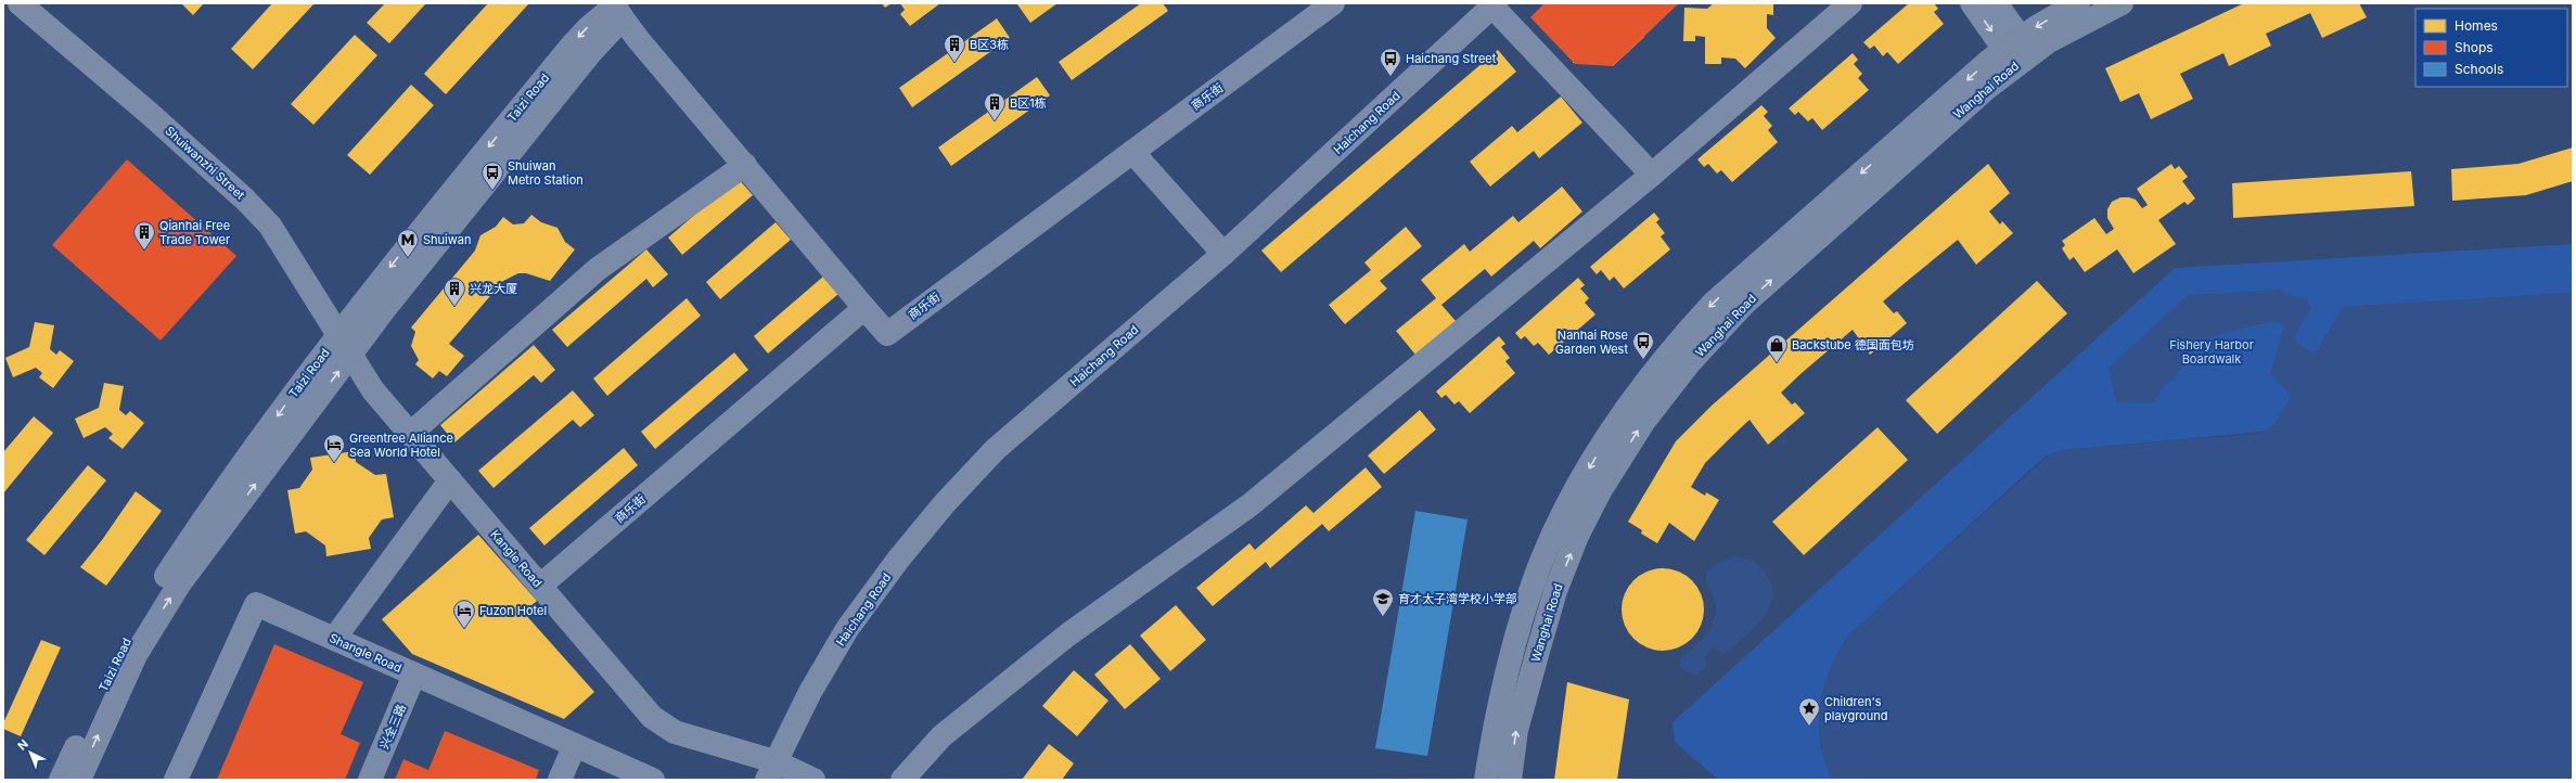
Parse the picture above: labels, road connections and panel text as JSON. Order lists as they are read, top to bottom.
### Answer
{
  "streets": {
    "main road": ["Wanghai Road", "Taizi Road"],
    "street": [
      "商乐街",
      "Haichang Road",
      "Shuiwanzhi Street",
      "Kangle Road",
      "Shangle Road",
      "兴全三路"
    ]
  },
  "crossings": [
    ["商乐街", "Kangle Road"],
    ["Taizi Road", "Shuiwanzhi Street"],
    ["Taizi Road", "Kangle Road"],
    ["Haichang Road", "Kangle Road"],
    ["Shuiwanzhi Street", "Kangle Road"],
    ["Shangle Road", "兴全三路"]
  ],
  "parks": ["Fishery Harbor Boardwalk"],
  "places": {
    "building": [
      "B区3栋",
      "B区1栋",
      "Qianhai Free Trade Tower",
      "兴龙大厦"
    ],
    "bus stop": ["Haichang Street", "Shuiwan Metro Station", "Nanhai Rose Garden West"],
    "metro station": ["Shuiwan"],
    "shop": ["Backstube 德国面包坊"],
    "hotel": ["Greentree Alliance Sea World Hotel", "Fuzon Hotel"],
    "school or university": ["育才太子湾学校小学部"],
    "place": ["Children's playground"]
  },
  "legend": ["Homes", "Shops", "Schools"],
  "north": "top left"
}
